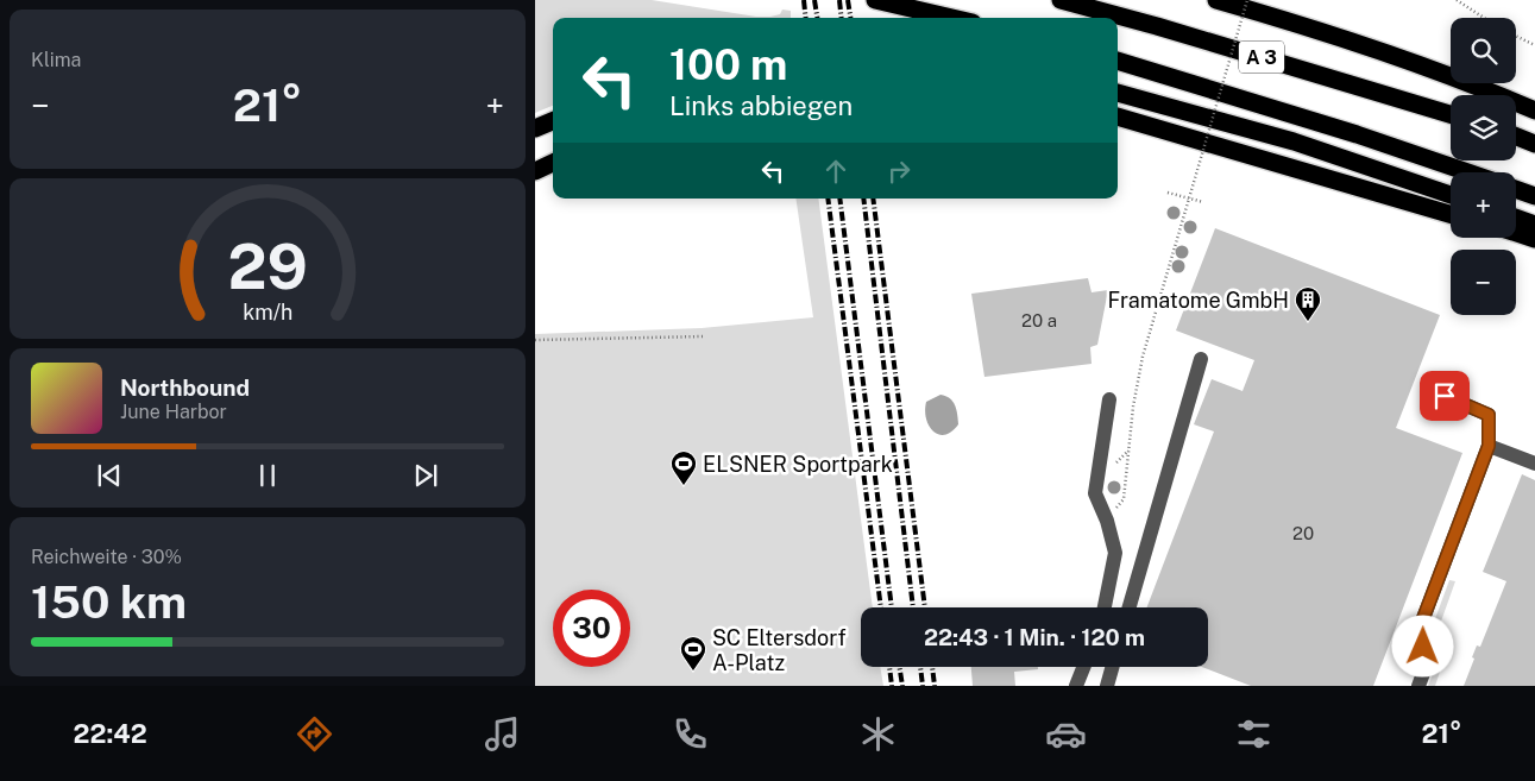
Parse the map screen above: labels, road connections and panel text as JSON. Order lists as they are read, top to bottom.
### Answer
{
  "streets": {
    "highway": ["A 3"]
  },
  "places": {
    "building": ["Framatome GmbH"],
    "sports": ["ELSNER Sportpark", "SC Eltersdorf A-Platz"]
  },
  "house_numbers": ["20 a", "20"],
  "page": {
    "tile": [
      "Klima",
      ["Reichweite · 30%", "150 km"]
    ],
    "map_buttons": ["+", "−"],
    "turn": ["100 m", "Links abbiegen"],
    "heat": ["−", "21°", "+"],
    "song": ["Northbound", "June Harbor"],
    "limit": "30",
    "trip": "22:43 · 1 Min. · 120 m",
    "tabs": ["22:42", "21°"],
    "gauge": ["29", "km/h"]
  }
}
